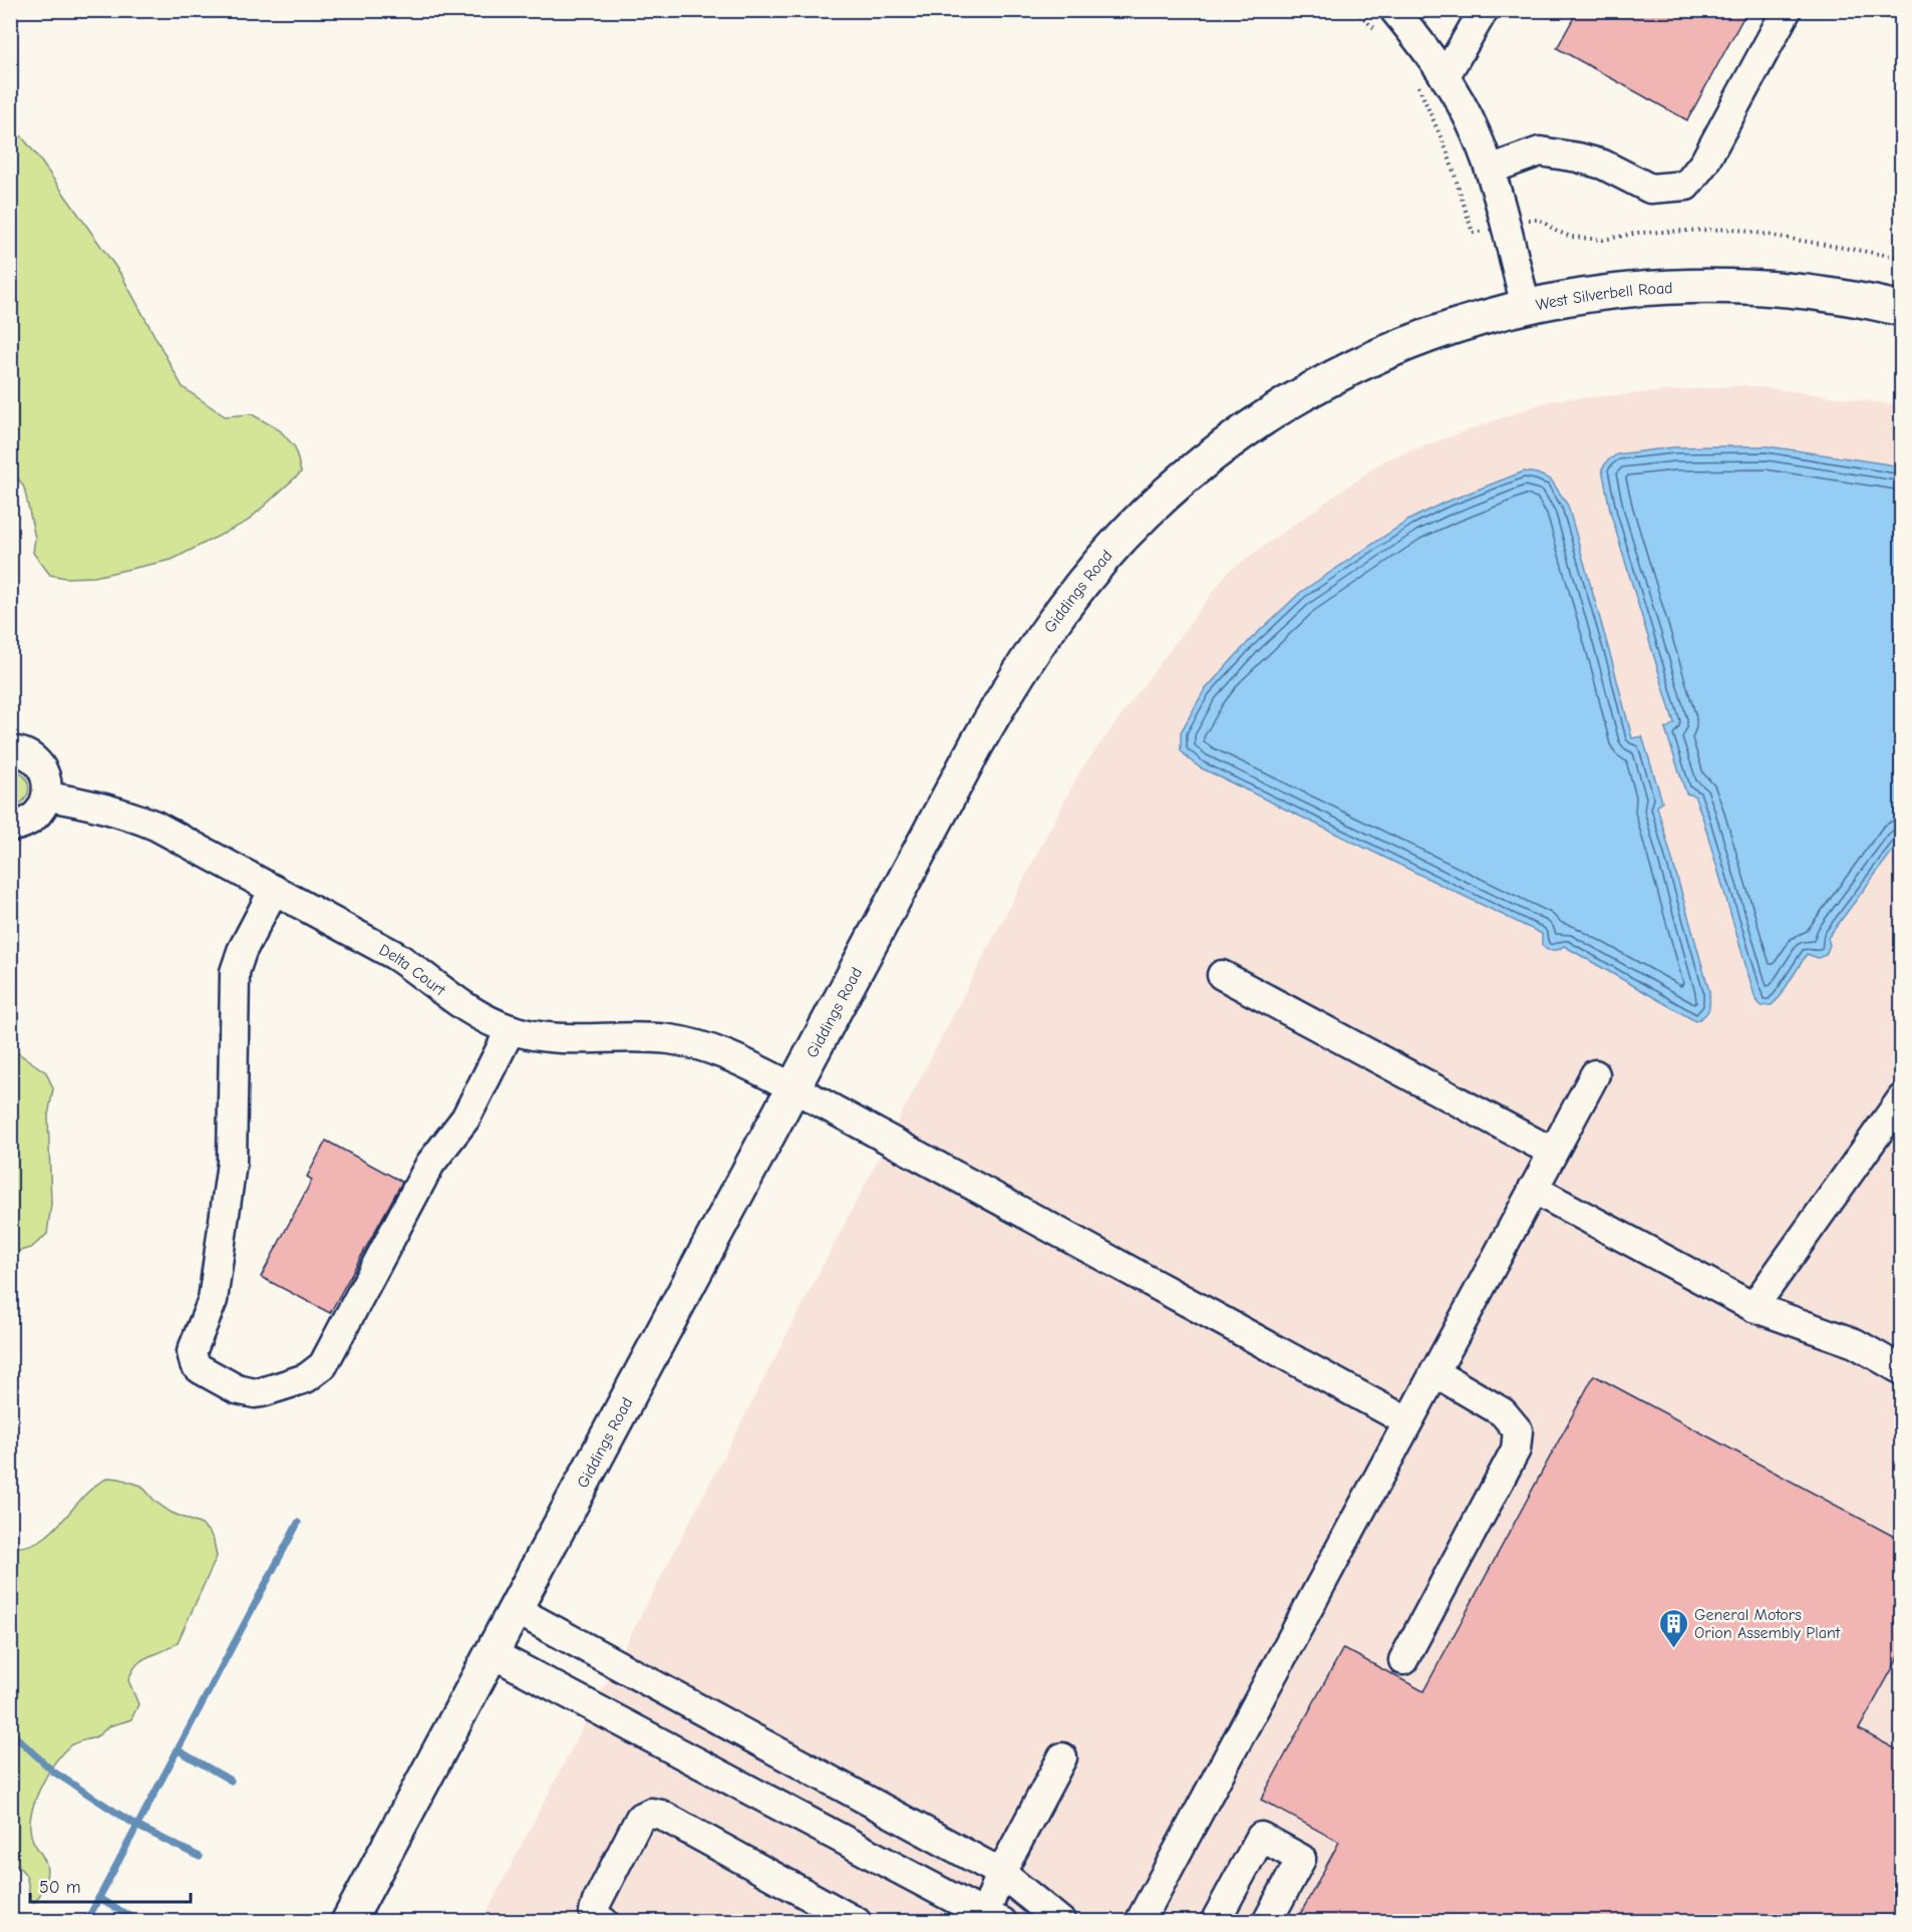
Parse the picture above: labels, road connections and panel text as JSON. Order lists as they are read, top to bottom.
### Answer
{
  "streets": {
    "main road": ["West Silverbell Road", "Giddings Road"],
    "street": ["Delta Court"]
  },
  "crossings": [
    ["West Silverbell Road", "Giddings Road"],
    ["Giddings Road", "Delta Court"]
  ],
  "places": {
    "building": ["General Motors Orion Assembly Plant"]
  },
  "scale_bar": "50 m"
}
